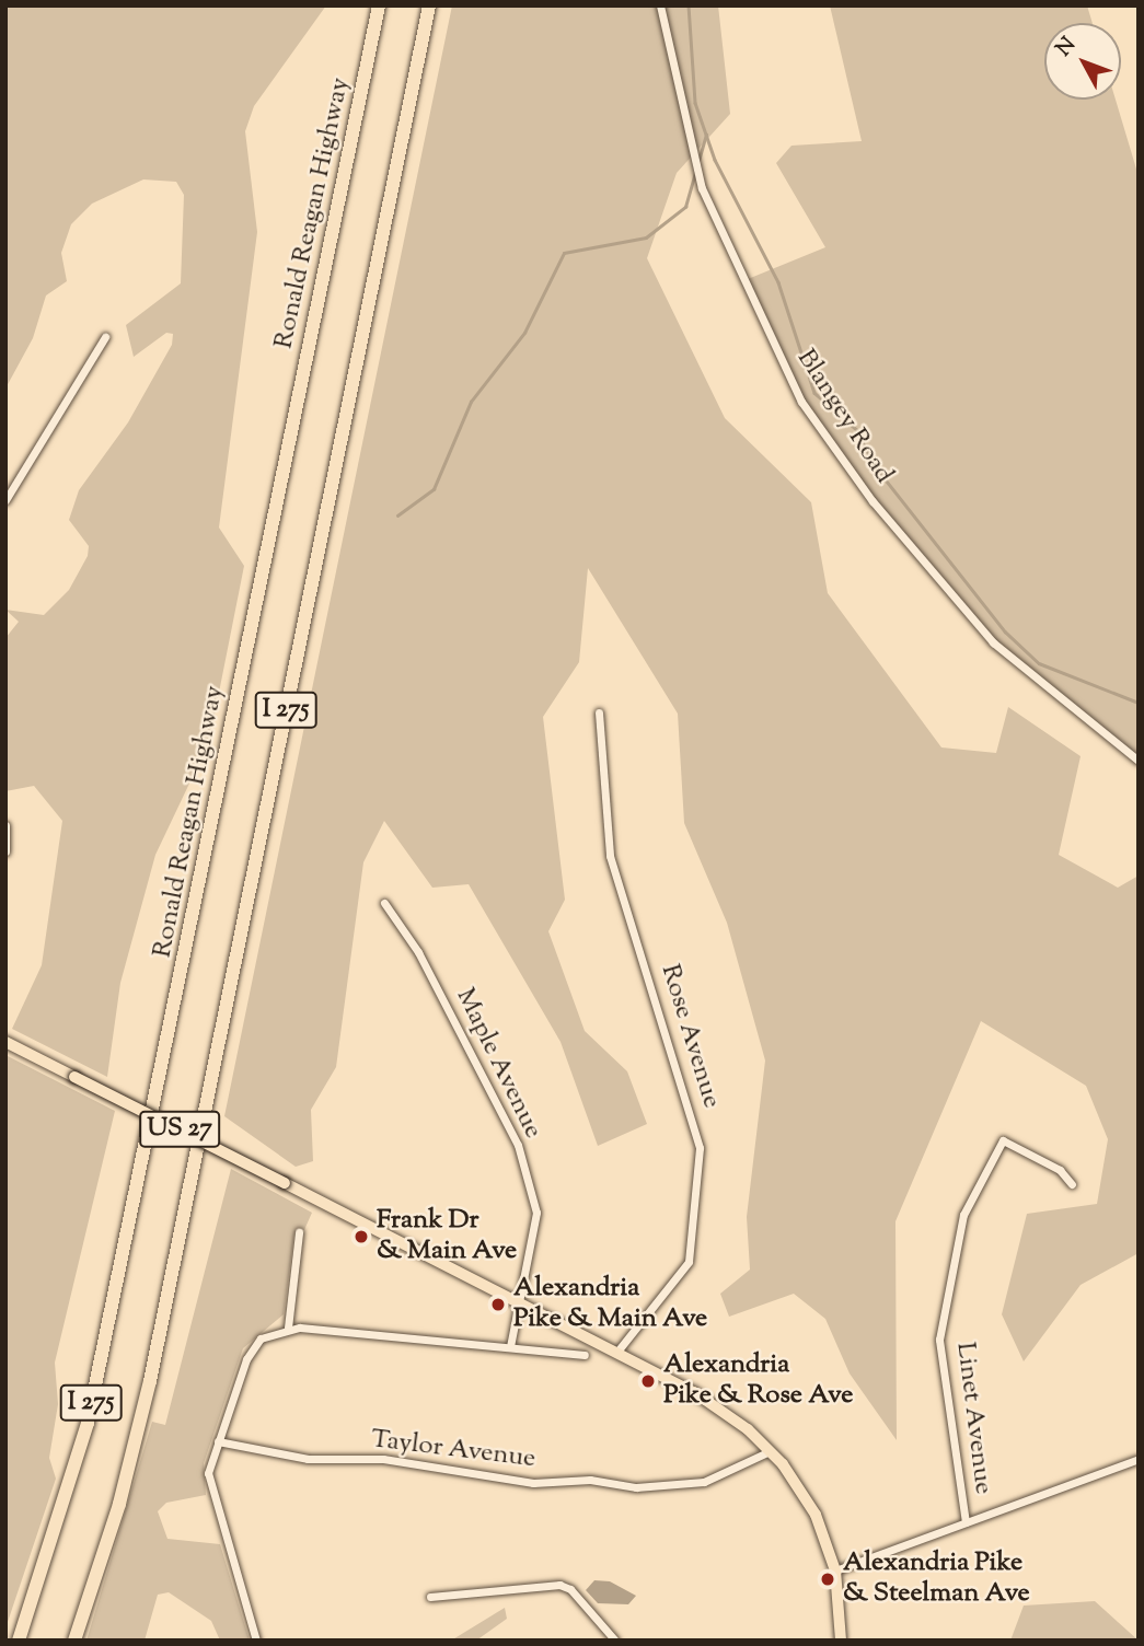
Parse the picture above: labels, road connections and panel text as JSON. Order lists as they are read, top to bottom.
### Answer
{
  "streets": {
    "highway": ["Ronald Reagan Highway", "I 275"],
    "main road": ["US 27"],
    "street": [
      "Blangey Road",
      "Rose Avenue",
      "Maple Avenue",
      "Linet Avenue",
      "Taylor Avenue"
    ]
  },
  "crossings": [
    ["Rose Avenue", "US 27"],
    ["Maple Avenue", "US 27"],
    ["US 27", "Taylor Avenue"]
  ],
  "places": [
    "Frank Dr & Main Ave",
    "Alexandria Pike & Main Ave",
    "Alexandria Pike & Rose Ave",
    "Alexandria Pike & Steelman Ave"
  ],
  "north": "top left"
}
